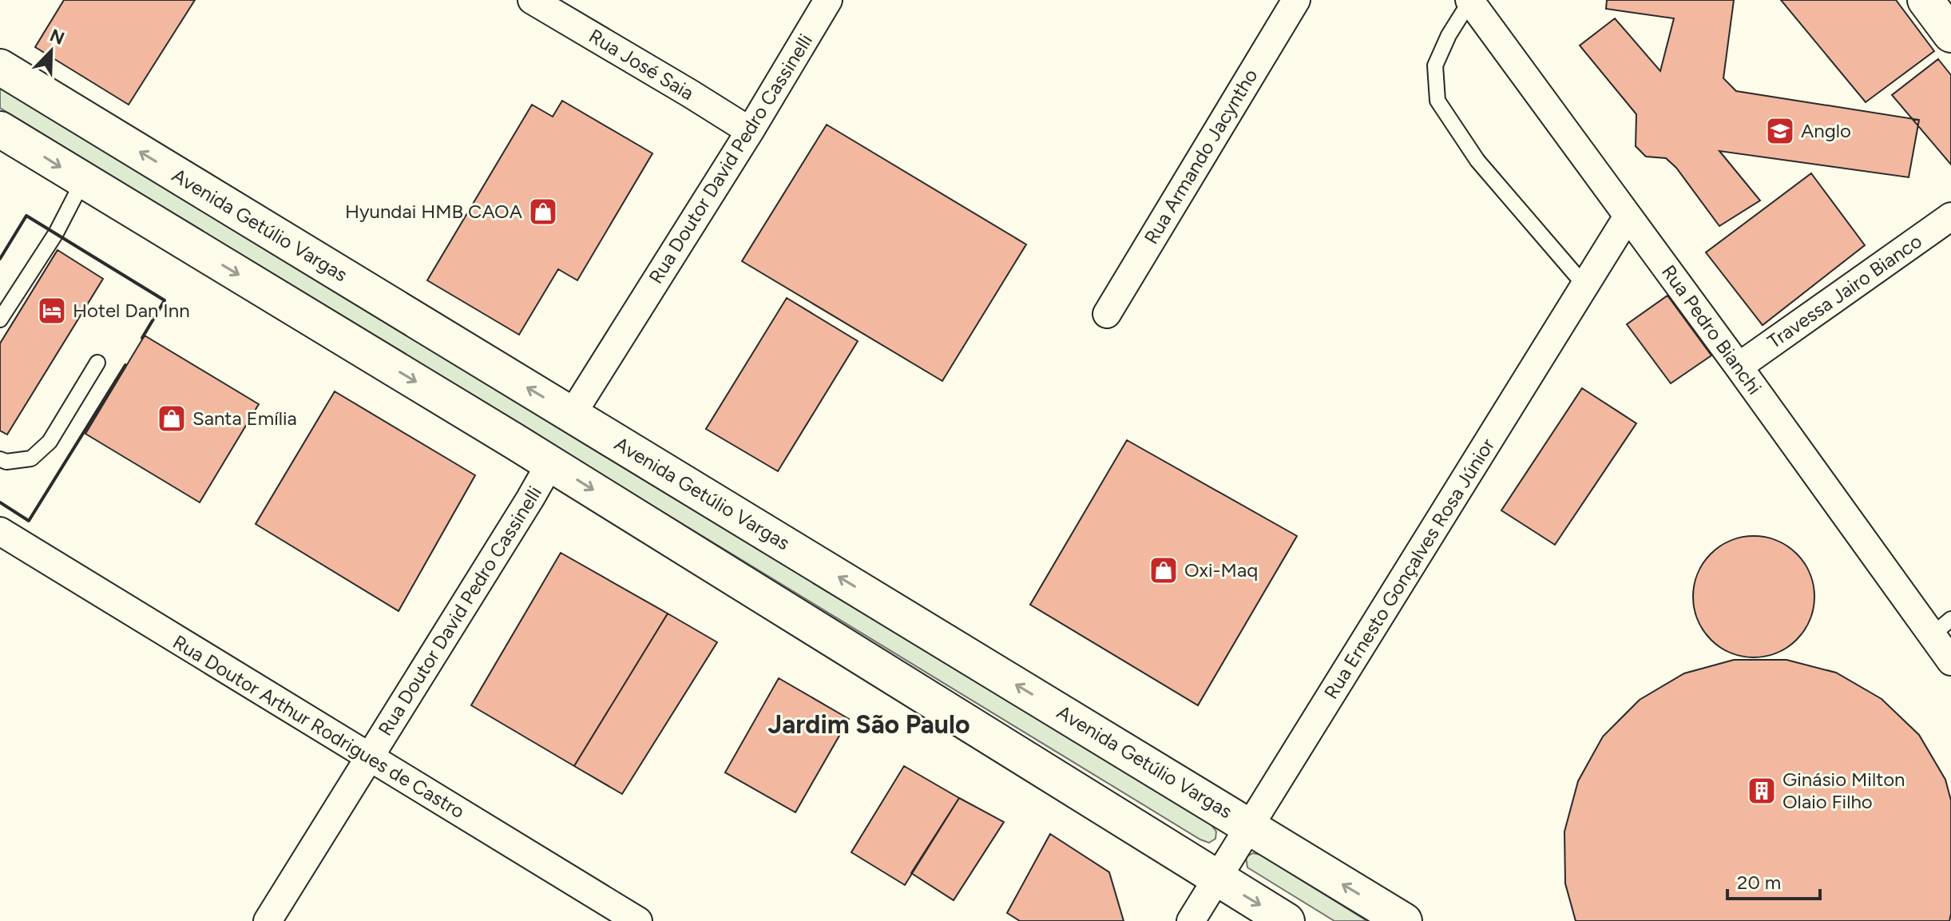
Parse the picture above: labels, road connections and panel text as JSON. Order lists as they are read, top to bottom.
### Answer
{
  "streets": {
    "main road": ["Avenida Getúlio Vargas"],
    "street": [
      "Rua José Saia",
      "Rua Armando Jacyntho",
      "Rua Doutor David Pedro Cassinelli",
      "Travessa Jairo Bianco",
      "Rua Pedro Bianchi",
      "Rua Ernesto Gonçalves Rosa Júnior",
      "Rua Doutor Arthur Rodrigues de Castro"
    ]
  },
  "crossings": [
    ["Rua José Saia", "Rua Doutor David Pedro Cassinelli"],
    ["Rua Doutor David Pedro Cassinelli", "Avenida Getúlio Vargas"],
    ["Rua Doutor David Pedro Cassinelli", "Rua Doutor Arthur Rodrigues de Castro"],
    ["Avenida Getúlio Vargas", "Rua Ernesto Gonçalves Rosa Júnior"],
    ["Travessa Jairo Bianco", "Rua Pedro Bianchi"],
    ["Rua Pedro Bianchi", "Rua Ernesto Gonçalves Rosa Júnior"]
  ],
  "districts": ["Jardim São Paulo"],
  "places": {
    "school or university": ["Anglo"],
    "shop": ["Hyundai HMB CAOA", "Santa Emília", "Oxi-Maq"],
    "hotel": ["Hotel Dan Inn"],
    "building": ["Ginásio Milton Olaio Filho"]
  },
  "scale_bar": "20 m",
  "north": "top right"
}
